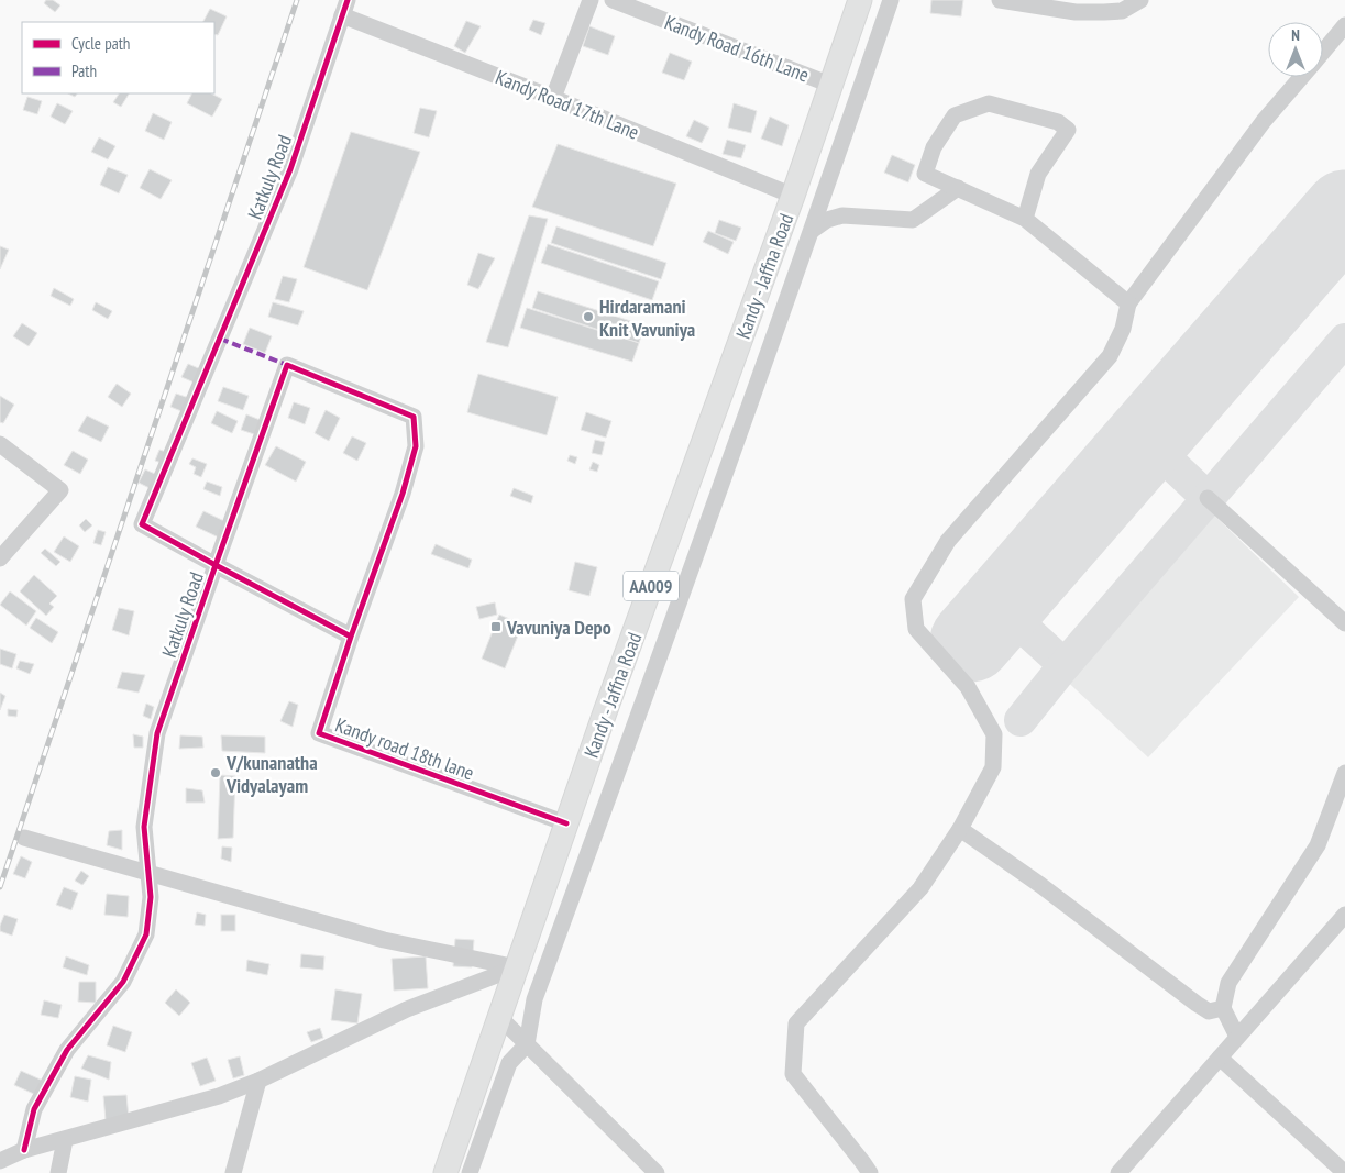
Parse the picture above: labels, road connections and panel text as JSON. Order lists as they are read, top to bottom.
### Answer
{
  "streets": {
    "highway": ["Kandy - Jaffna Road", "AA009"],
    "street": [
      "Kandy Road 16th Lane",
      "Kandy Road 17th Lane",
      "Katkuly Road",
      "Kandy road 18th lane"
    ]
  },
  "crossings": [
    ["Kandy Road 16th Lane", "Kandy - Jaffna Road"],
    ["Kandy Road 17th Lane", "Katkuly Road"],
    ["Kandy Road 17th Lane", "Kandy - Jaffna Road"],
    ["Kandy - Jaffna Road", "Kandy road 18th lane"]
  ],
  "places": {
    "other": ["Hirdaramani Knit Vavuniya", "V/kunanatha Vidyalayam"],
    "transit": ["Vavuniya Depo"]
  },
  "legend": ["Cycle path", "Path"],
  "north": "top"
}
